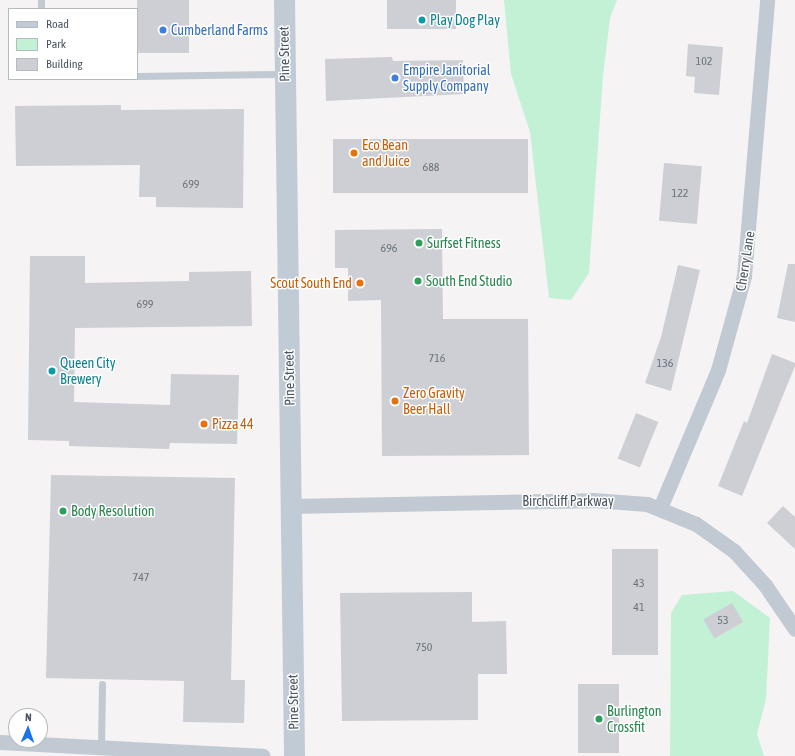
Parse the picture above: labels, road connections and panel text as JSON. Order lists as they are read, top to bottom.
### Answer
{
  "streets": {
    "main road": ["Pine Street"],
    "street": ["Cherry Lane", "Birchcliff Parkway"]
  },
  "crossings": [
    ["Pine Street", "Birchcliff Parkway"],
    ["Cherry Lane", "Birchcliff Parkway"]
  ],
  "places": [
    "Play Dog Play",
    "Cumberland Farms",
    "Empire Janitorial Supply Company",
    "Eco Bean and Juice",
    "Surfset Fitness",
    "South End Studio",
    "Scout South End",
    "Queen City Brewery",
    "Zero Gravity Beer Hall",
    "Pizza 44",
    "Body Resolution",
    "Burlington Crossfit"
  ],
  "house_numbers": [
    "102",
    "688",
    "699",
    "122",
    "696",
    "699",
    "716",
    "136",
    "747",
    "43",
    "41",
    "53",
    "750"
  ],
  "legend": ["Road", "Park", "Building"],
  "north": "top"
}
